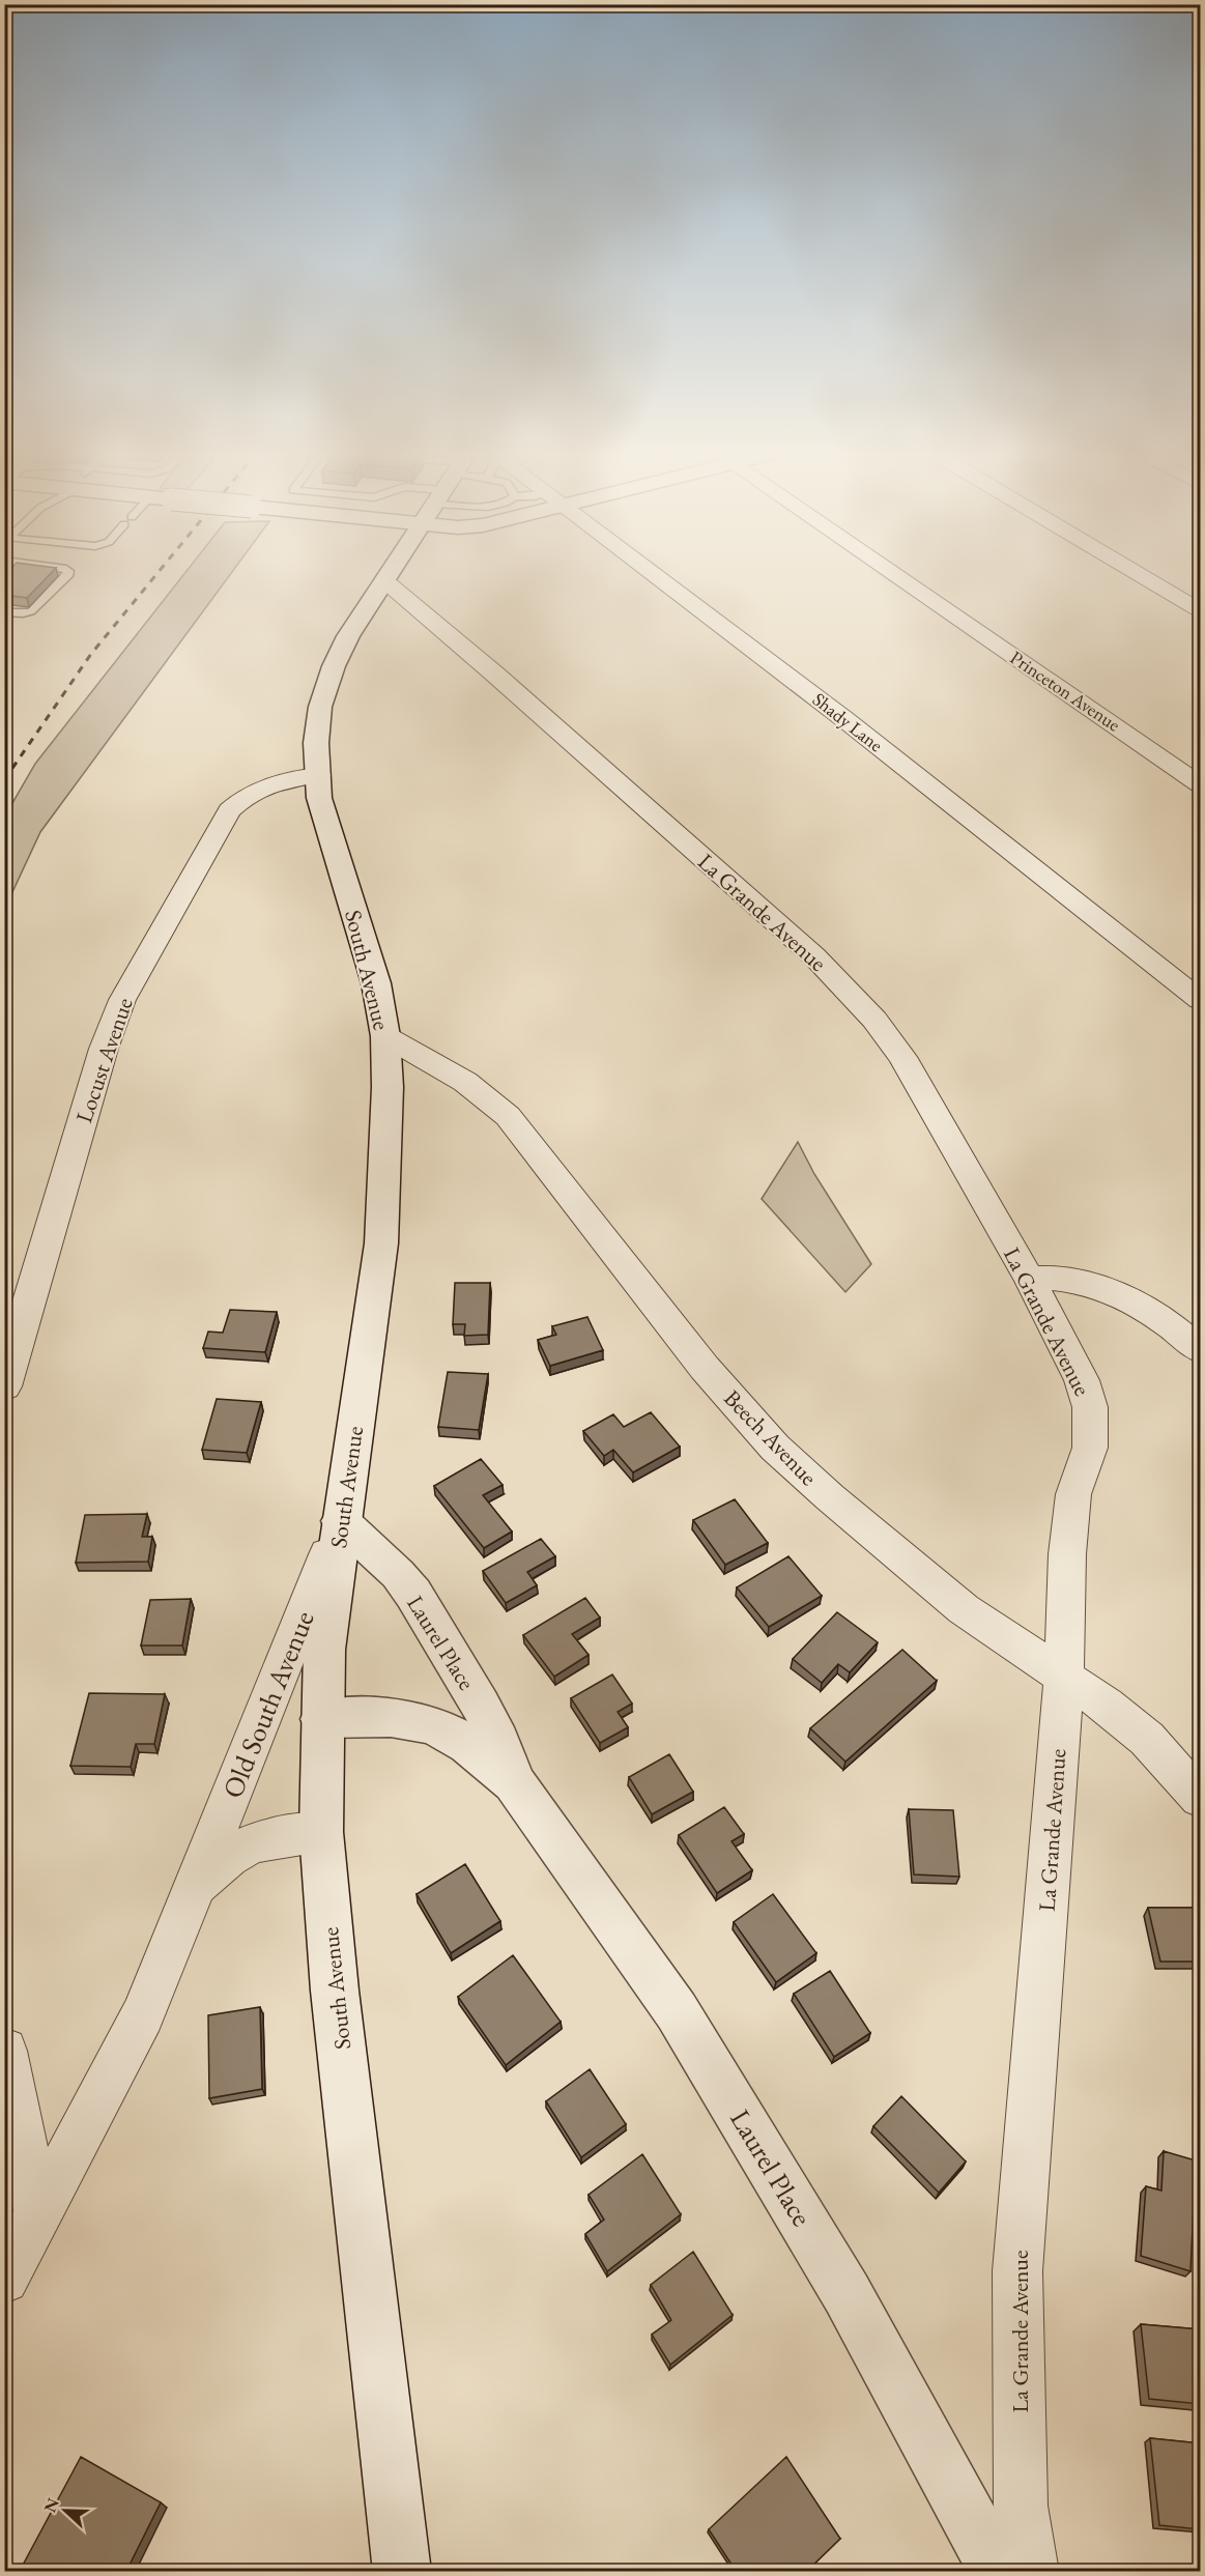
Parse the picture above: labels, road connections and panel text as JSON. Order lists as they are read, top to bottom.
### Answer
{
  "streets": {
    "main road": ["South Avenue", "Laurel Place"],
    "street": [
      "Princeton Avenue",
      "Shady Lane",
      "La Grande Avenue",
      "Locust Avenue",
      "Beech Avenue",
      "Old South Avenue"
    ]
  },
  "crossings": [
    ["La Grande Avenue", "South Avenue"],
    ["La Grande Avenue", "Beech Avenue"],
    ["South Avenue", "Locust Avenue"],
    ["South Avenue", "Beech Avenue"],
    ["South Avenue", "Laurel Place"],
    ["South Avenue", "Old South Avenue"],
    ["Laurel Place", "Old South Avenue"]
  ],
  "north": "left"
}
